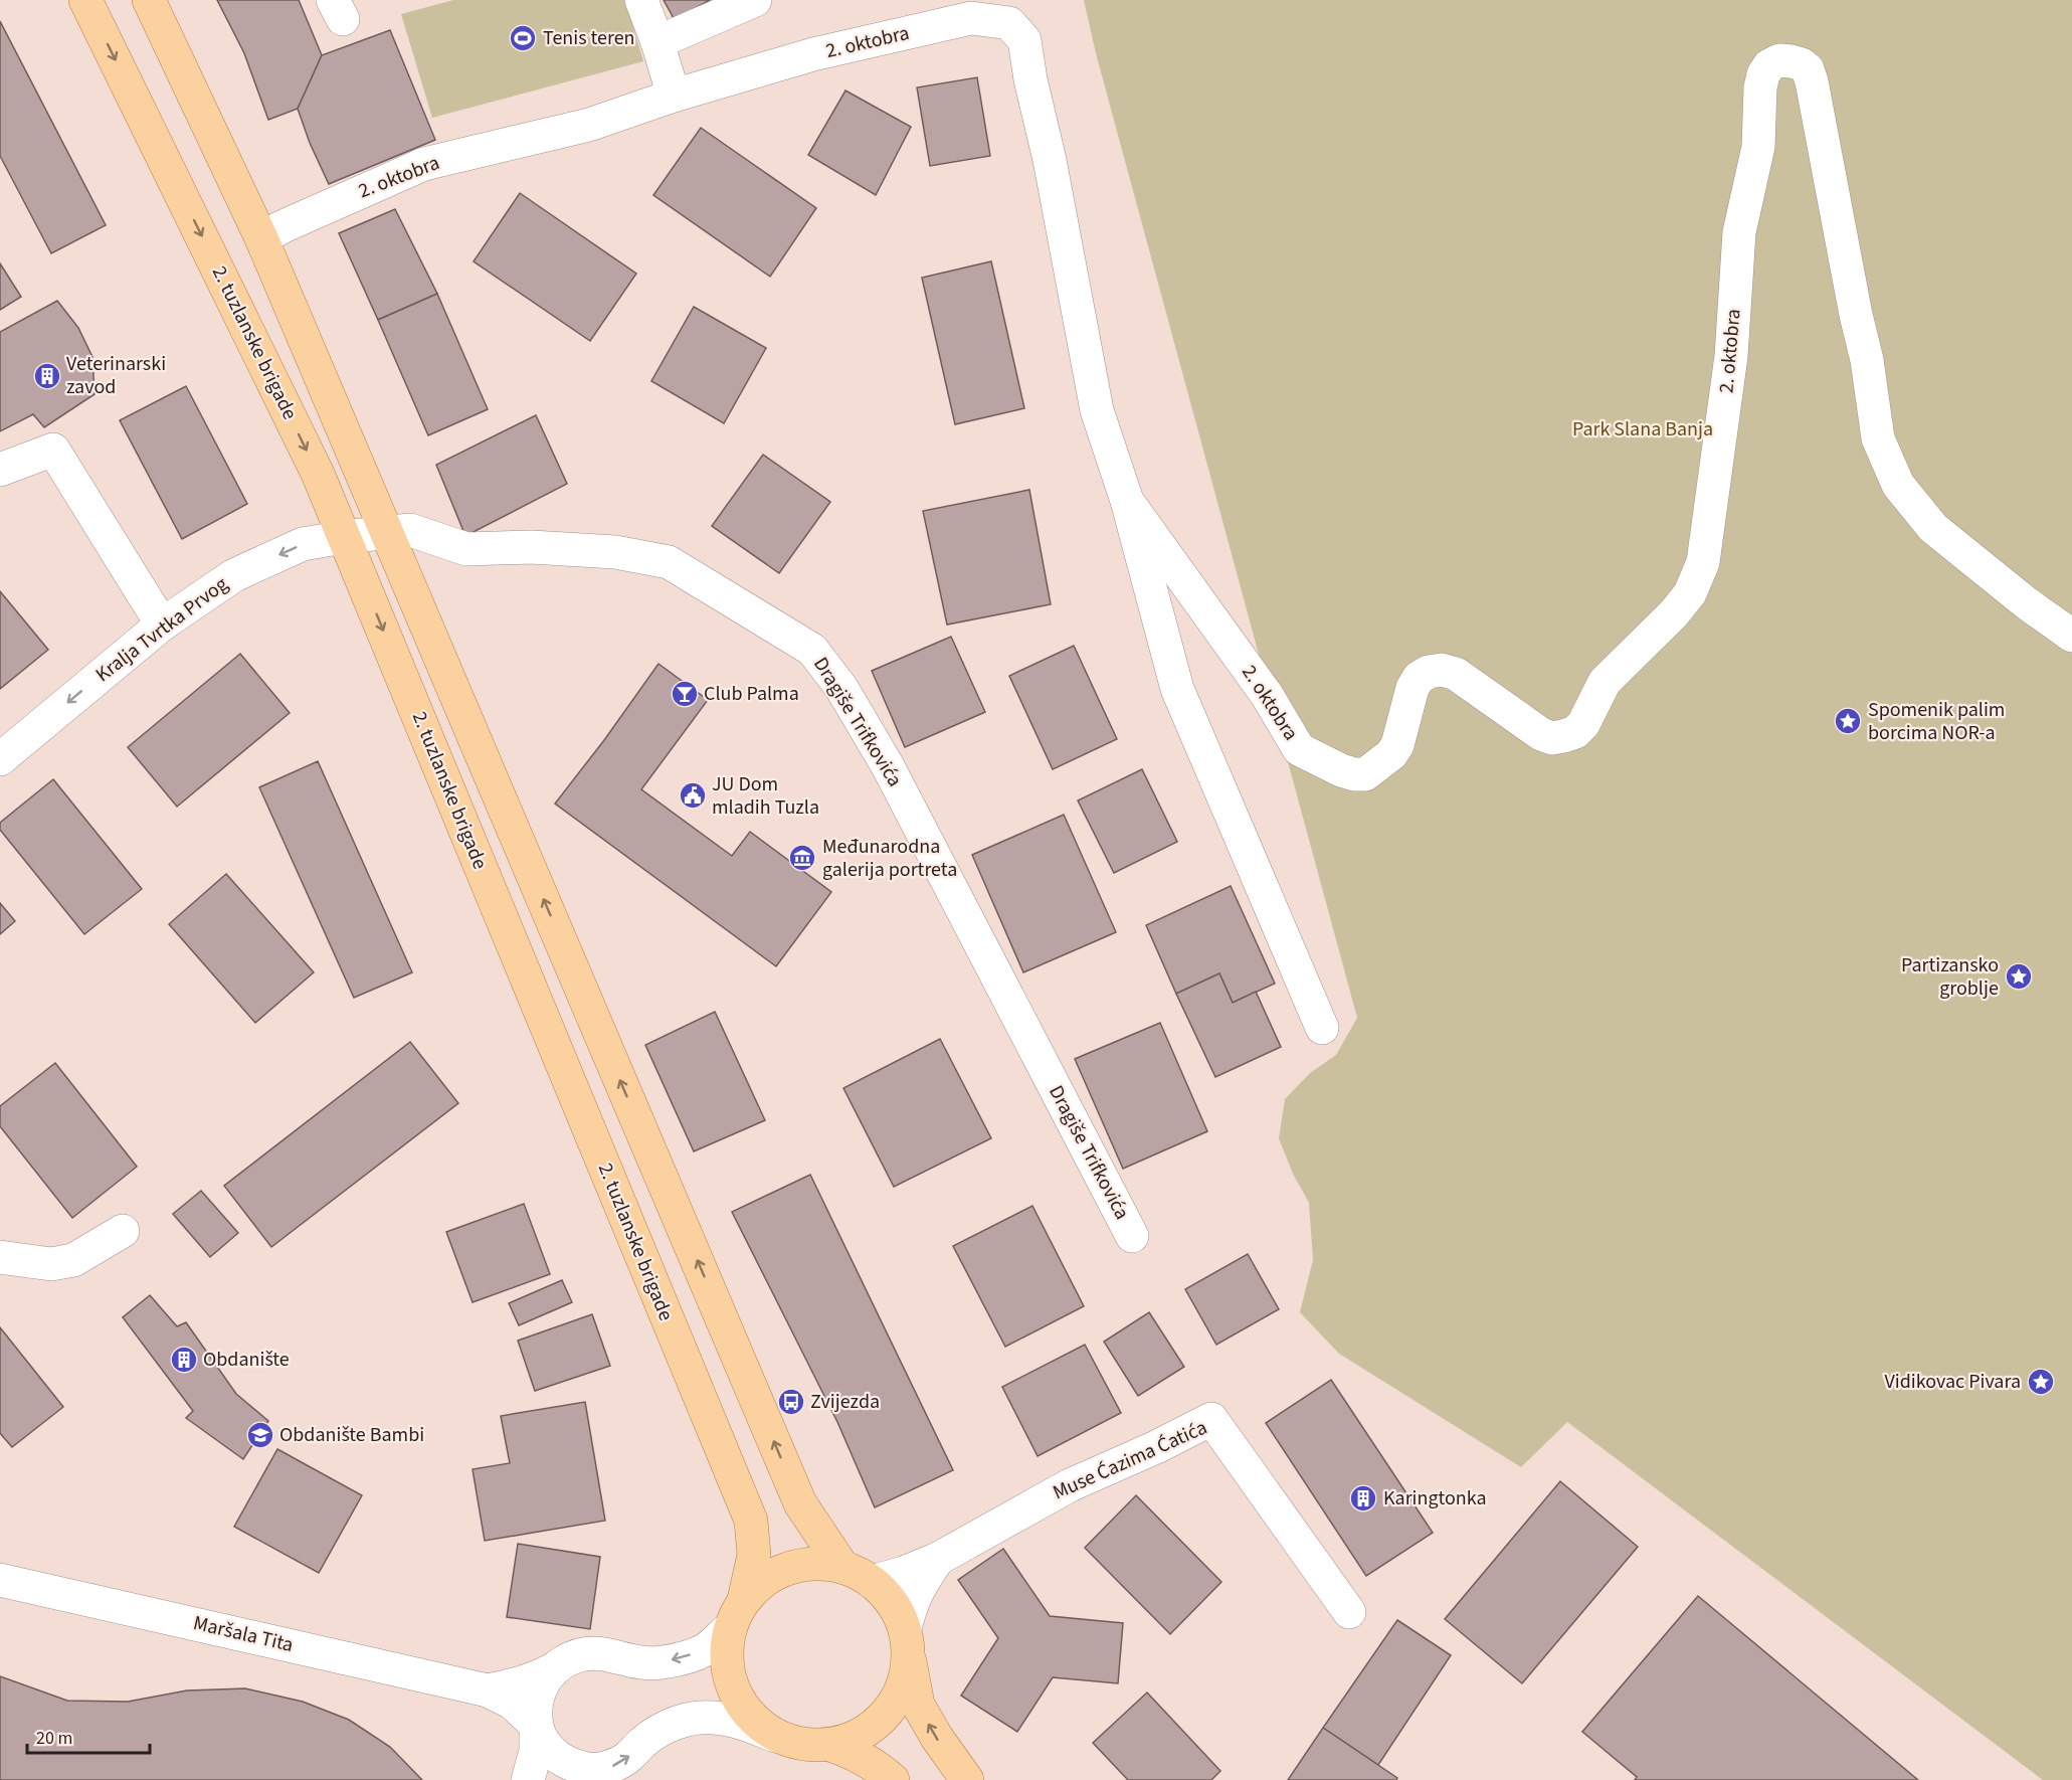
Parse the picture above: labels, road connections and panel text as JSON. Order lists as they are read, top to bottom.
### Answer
{
  "streets": {
    "main road": ["2. tuzlanske brigade"],
    "street": [
      "2. oktobra",
      "Kralja Tvrtka Prvog",
      "Dragiše Trifkovića",
      "Muse Ćazima Ćatića",
      "Maršala Tita"
    ]
  },
  "crossings": [
    ["2. tuzlanske brigade", "Kralja Tvrtka Prvog"],
    ["2. tuzlanske brigade", "Dragiše Trifkovića"],
    ["Kralja Tvrtka Prvog", "Dragiše Trifkovića"]
  ],
  "one_way": ["Kralja Tvrtka Prvog"],
  "parks": ["Park Slana Banja"],
  "places": {
    "sports": ["Tenis teren"],
    "building": ["Veterinarski zavod", "Obdanište", "Karingtonka"],
    "bar": ["Club Palma"],
    "place": ["Spomenik palim borcima NOR-a", "Partizansko groblje", "Vidikovac Pivara"],
    "public building": ["JU Dom mladih Tuzla"],
    "museum": ["Međunarodna galerija portreta"],
    "bus stop": ["Zvijezda"],
    "school or university": ["Obdanište Bambi"]
  },
  "scale_bar": "20 m"
}
